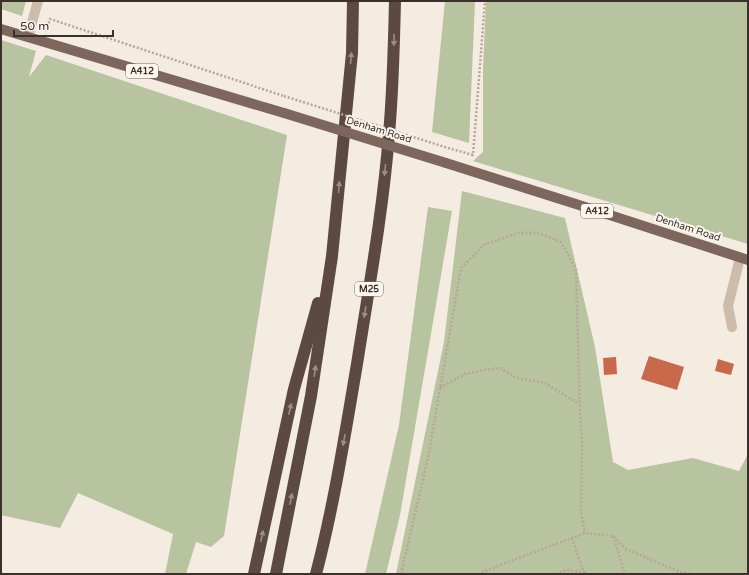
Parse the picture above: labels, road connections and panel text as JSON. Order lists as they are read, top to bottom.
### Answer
{
  "streets": {
    "highway": ["M25"],
    "main road": ["A412", "Denham Road"]
  },
  "scale_bar": "50 m"
}
